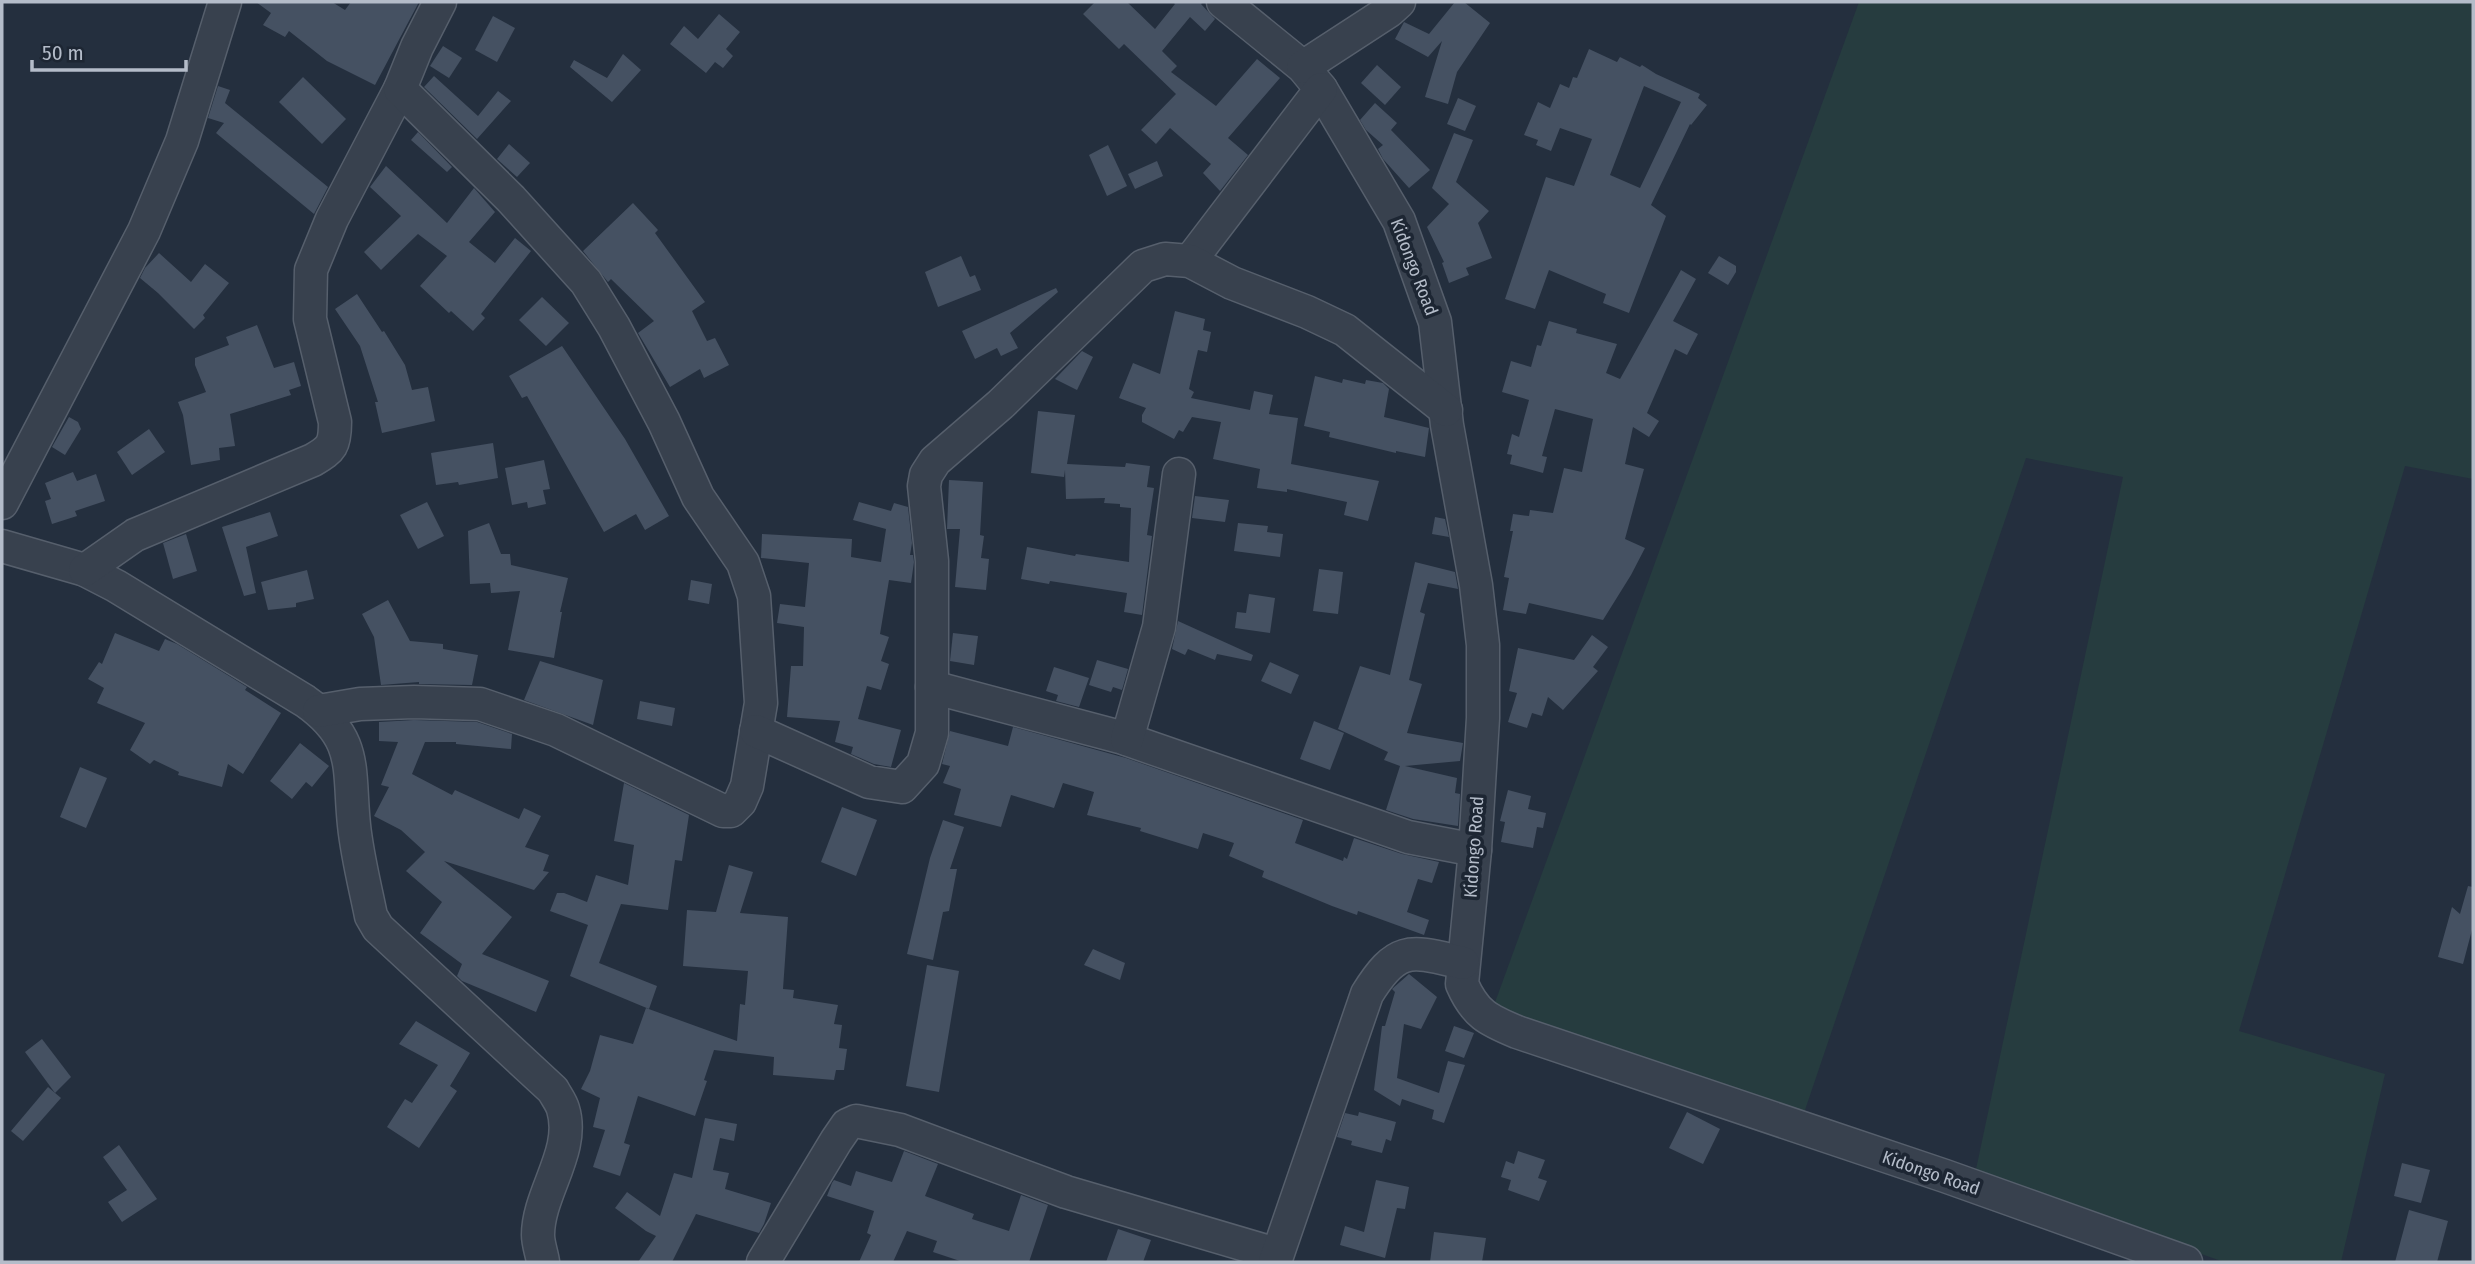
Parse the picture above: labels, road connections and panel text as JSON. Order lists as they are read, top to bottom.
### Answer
{
  "streets": {
    "street": ["Kidongo Road"]
  },
  "scale_bar": "50 m"
}
